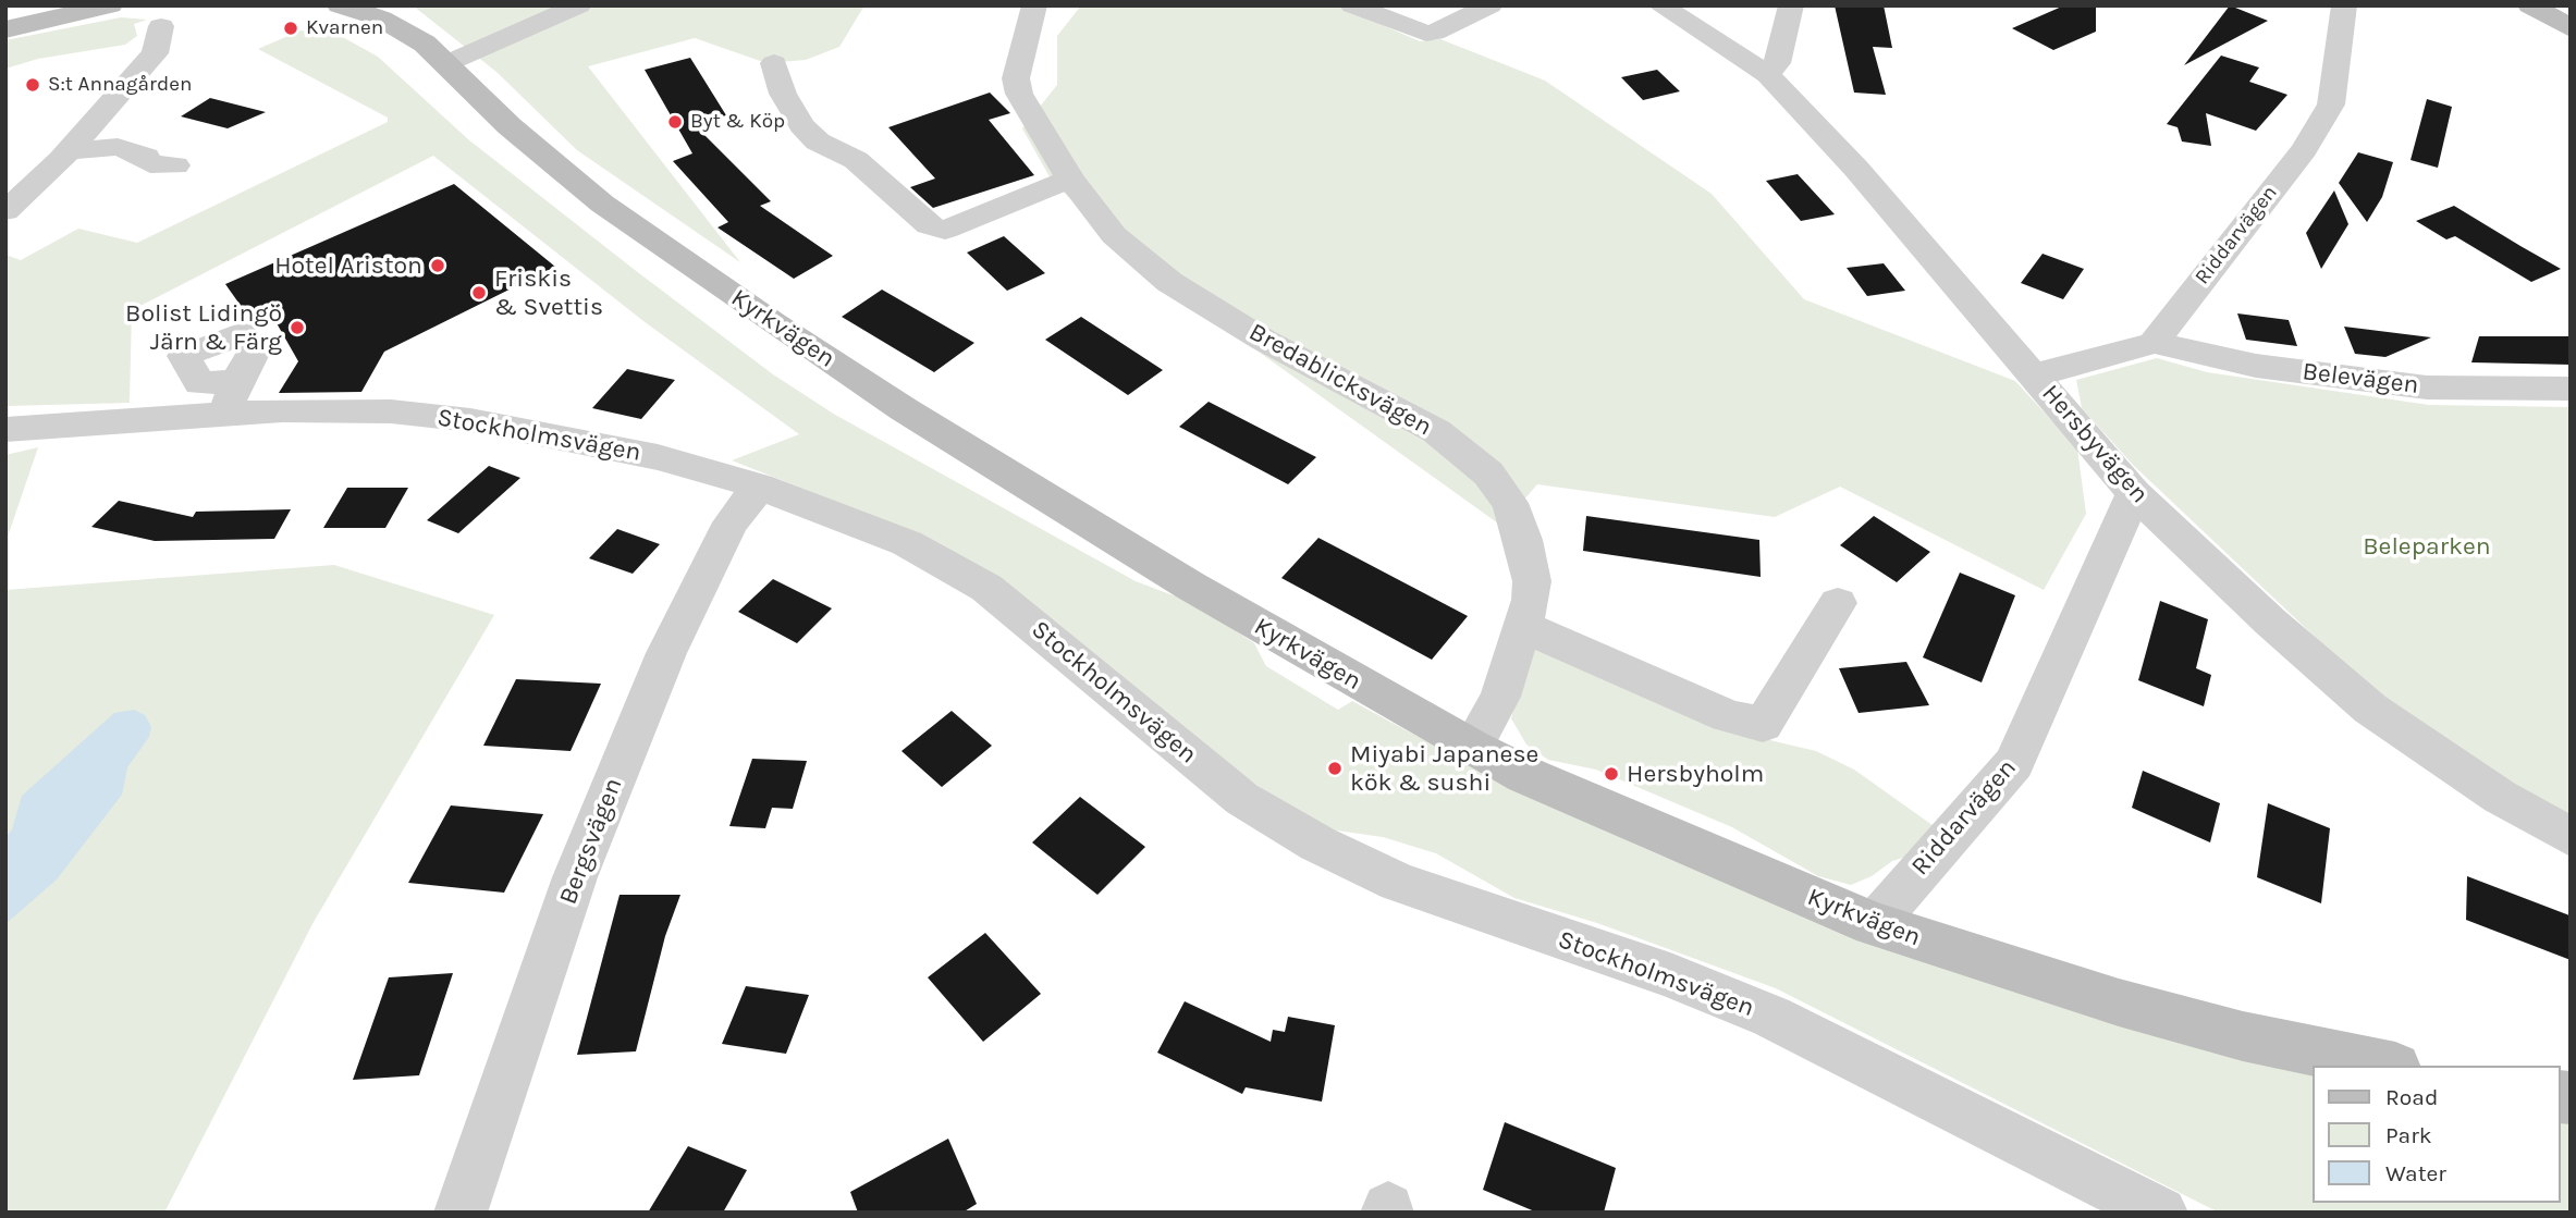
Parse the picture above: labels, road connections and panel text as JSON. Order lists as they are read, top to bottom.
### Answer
{
  "streets": {
    "street": [
      "Riddarvägen",
      "Kyrkvägen",
      "Belevägen",
      "Bredablicksvägen",
      "Stockholmsvägen",
      "Hersbyvägen",
      "Bergsvägen"
    ]
  },
  "crossings": [
    ["Riddarvägen", "Kyrkvägen"],
    ["Riddarvägen", "Belevägen"],
    ["Riddarvägen", "Hersbyvägen"],
    ["Kyrkvägen", "Bredablicksvägen"],
    ["Stockholmsvägen", "Bergsvägen"]
  ],
  "parks": ["Beleparken"],
  "places": [
    "Kvarnen",
    "S:t Annagården",
    "Byt & Köp",
    "Hotel Ariston",
    "Friskis & Svettis",
    "Bolist Lidingö Järn & Färg",
    "Miyabi Japanese kök & sushi",
    "Hersbyholm"
  ],
  "legend": ["Road", "Park", "Water"]
}
